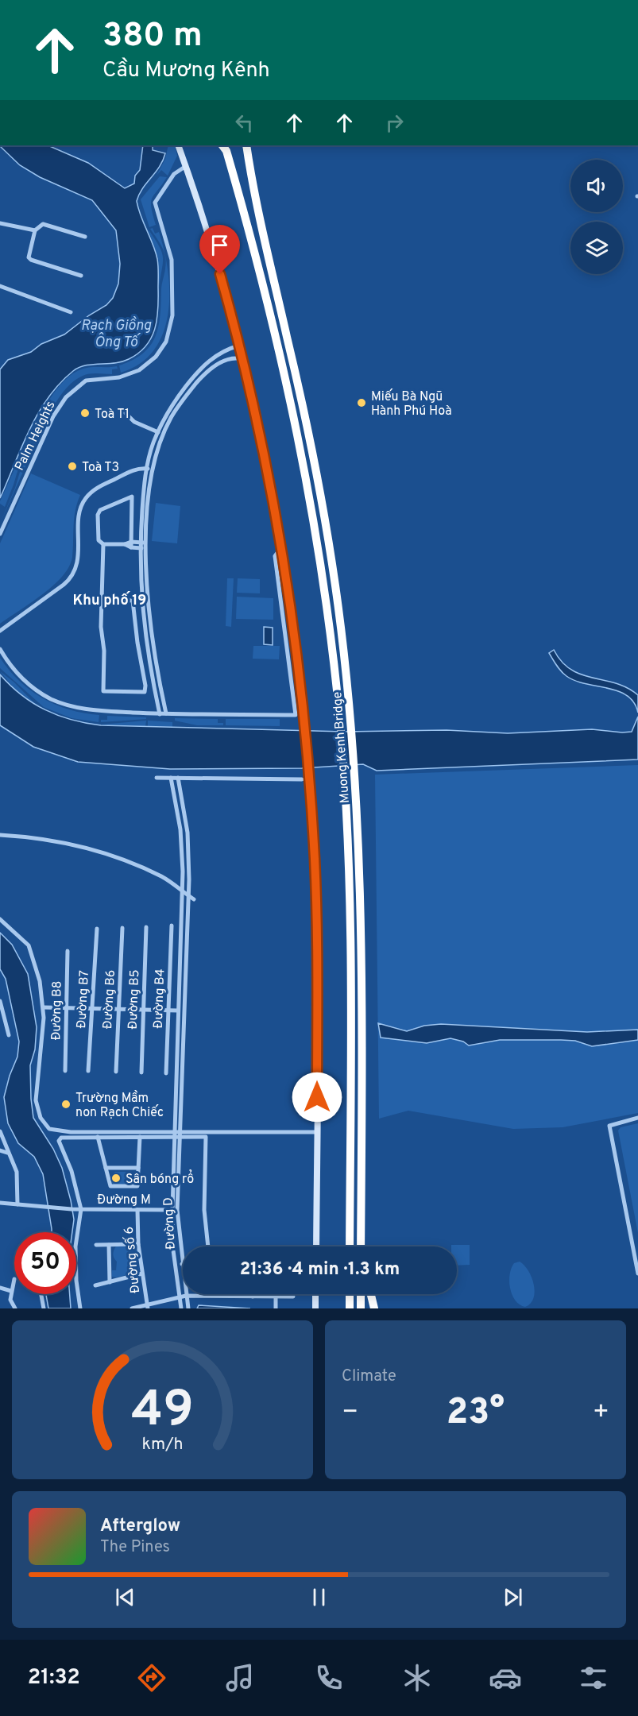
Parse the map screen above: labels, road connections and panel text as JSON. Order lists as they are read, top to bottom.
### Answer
{
  "streets": {
    "highway": ["Muong Kenh Bridge"],
    "street": [
      "Palm Heights",
      "Đường B4",
      "Đường B7",
      "Đường B6",
      "Đường B5",
      "Đường B8",
      "Đường M",
      "Đường D",
      "Đường số 6"
    ]
  },
  "crossings": [
    ["Đường M", "Đường D"],
    ["Đường M", "Đường số 6"]
  ],
  "districts": ["Khu phố 19"],
  "water": ["Rạch Giồng Ông Tố"],
  "places": [
    "Miếu Bà Ngũ Hành Phú Hoà",
    "Toà T1",
    "Toà T3",
    "Trường Mầm non Rạch Chiếc",
    "Sân bóng rổ"
  ],
  "page": {
    "turn": ["380 m", "Cầu Mương Kênh"],
    "limit": "50",
    "trip": "21:36 · 4 min · 1.3 km",
    "tile": "Climate",
    "heat": ["−", "23°", "+"],
    "song": ["Afterglow", "The Pines"],
    "tabs": "21:32",
    "gauge": ["49", "km/h"]
  }
}
